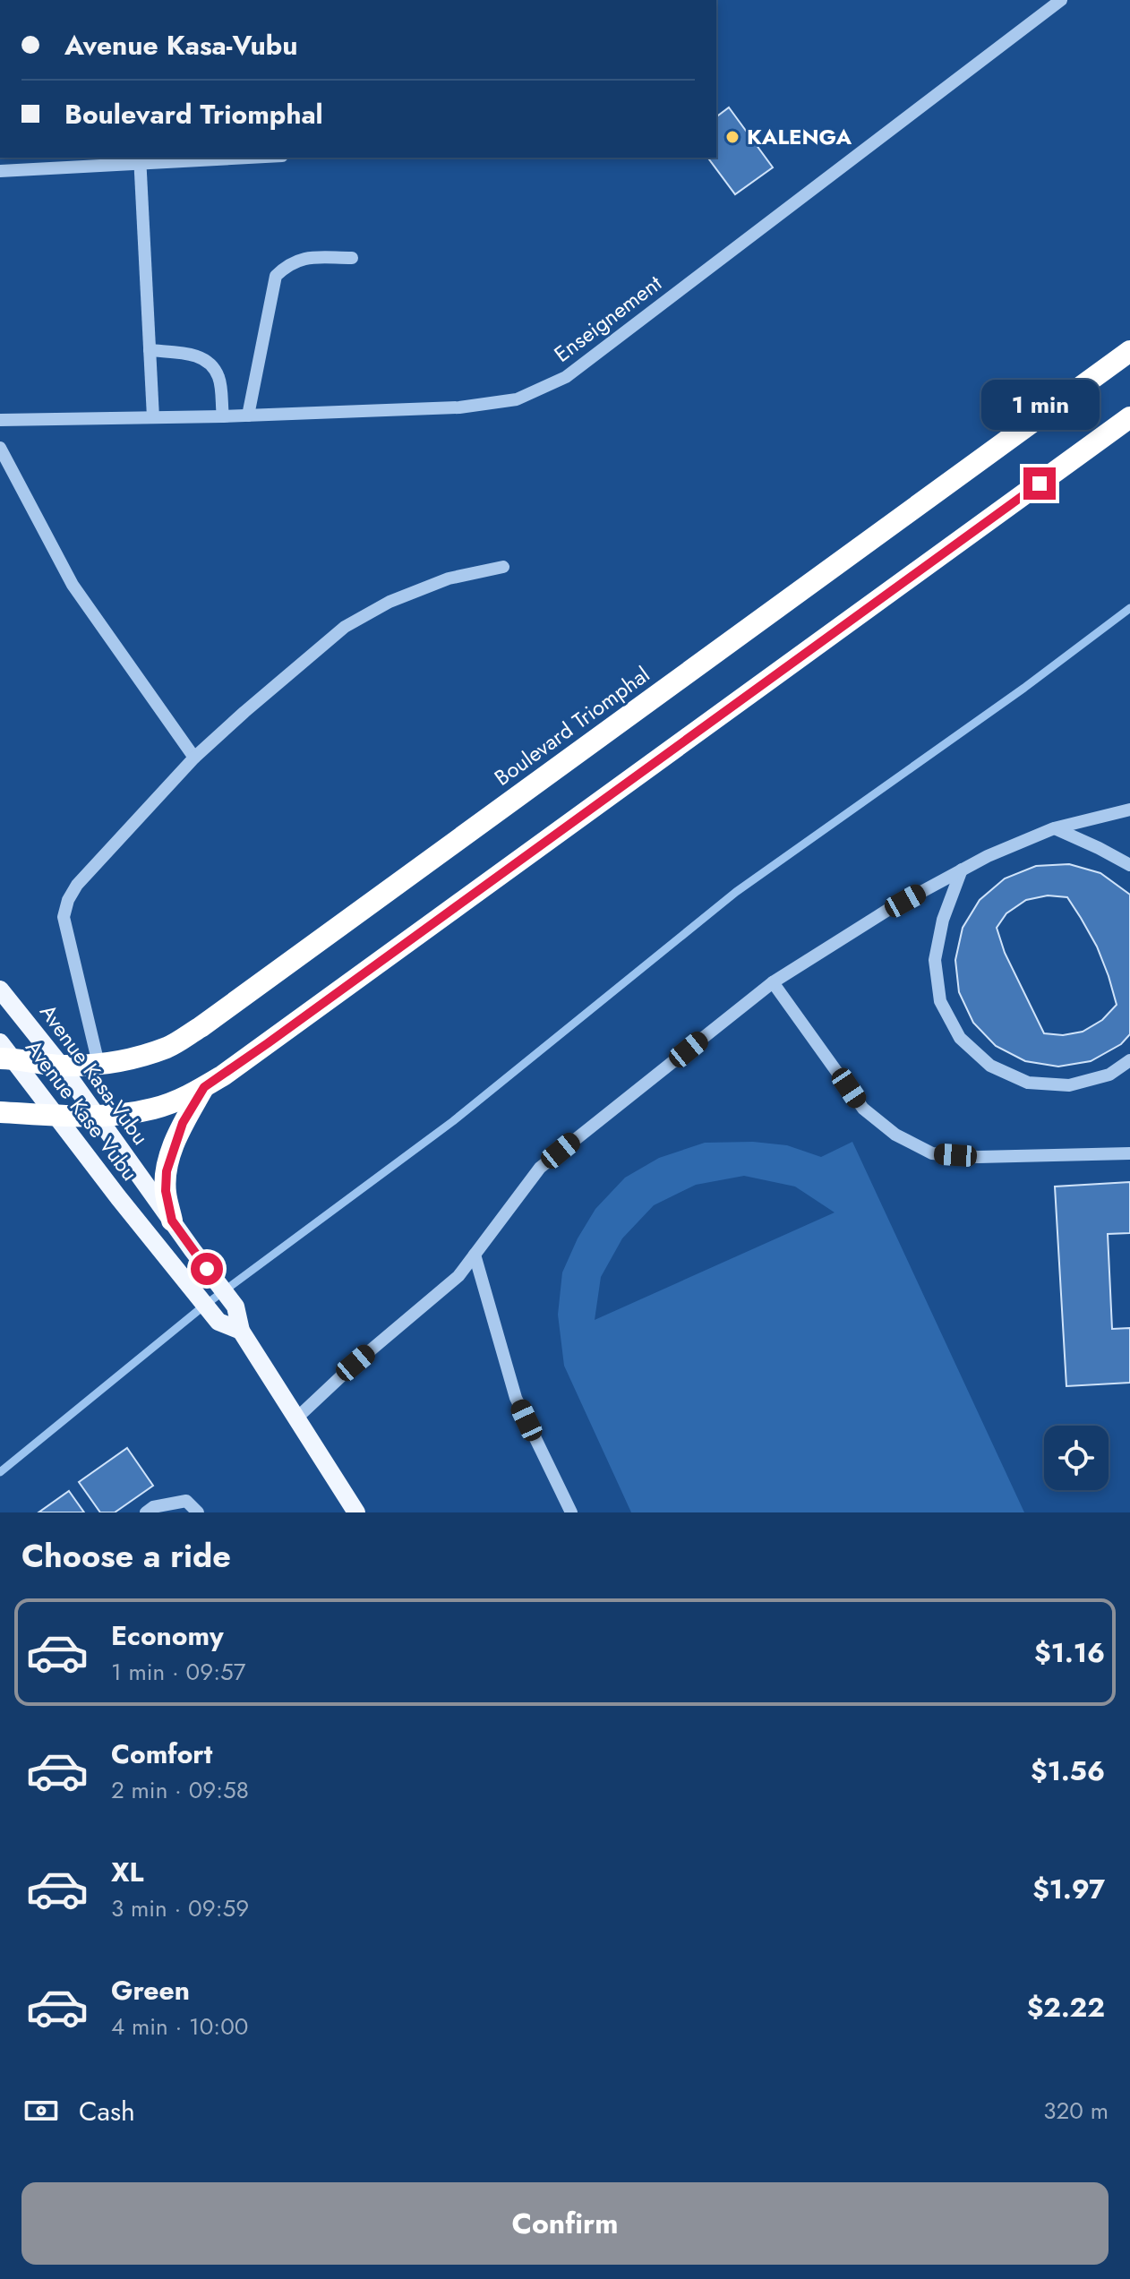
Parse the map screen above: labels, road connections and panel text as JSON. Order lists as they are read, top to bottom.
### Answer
{
  "streets": {
    "highway": ["Boulevard Triomphal"],
    "main road": ["Avenue Kasa-Vubu", "Avenue Kase Vubu"],
    "street": ["Enseignement"]
  },
  "crossings": [
    ["Boulevard Triomphal", "Avenue Kasa-Vubu"],
    ["Boulevard Triomphal", "Avenue Kase Vubu"],
    ["Avenue Kasa-Vubu", "Avenue Kase Vubu"]
  ],
  "places": ["KALENGA"],
  "page": {
    "banner": ["Avenue Kasa-Vubu", "Boulevard Triomphal"],
    "bubble": "1 min",
    "heading": "Choose a ride",
    "list": [
      {
        "name": "Economy",
        "note": "1 min · 09:57",
        "value": "$1.16"
      },
      {
        "name": "Comfort",
        "note": "2 min · 09:58",
        "value": "$1.56"
      },
      {
        "name": "XL",
        "note": "3 min · 09:59",
        "value": "$1.97"
      },
      {
        "name": "Green",
        "note": "4 min · 10:00",
        "value": "$2.22"
      }
    ],
    "pay": ["Cash", "320 m"],
    "buttons": "Confirm"
  }
}
